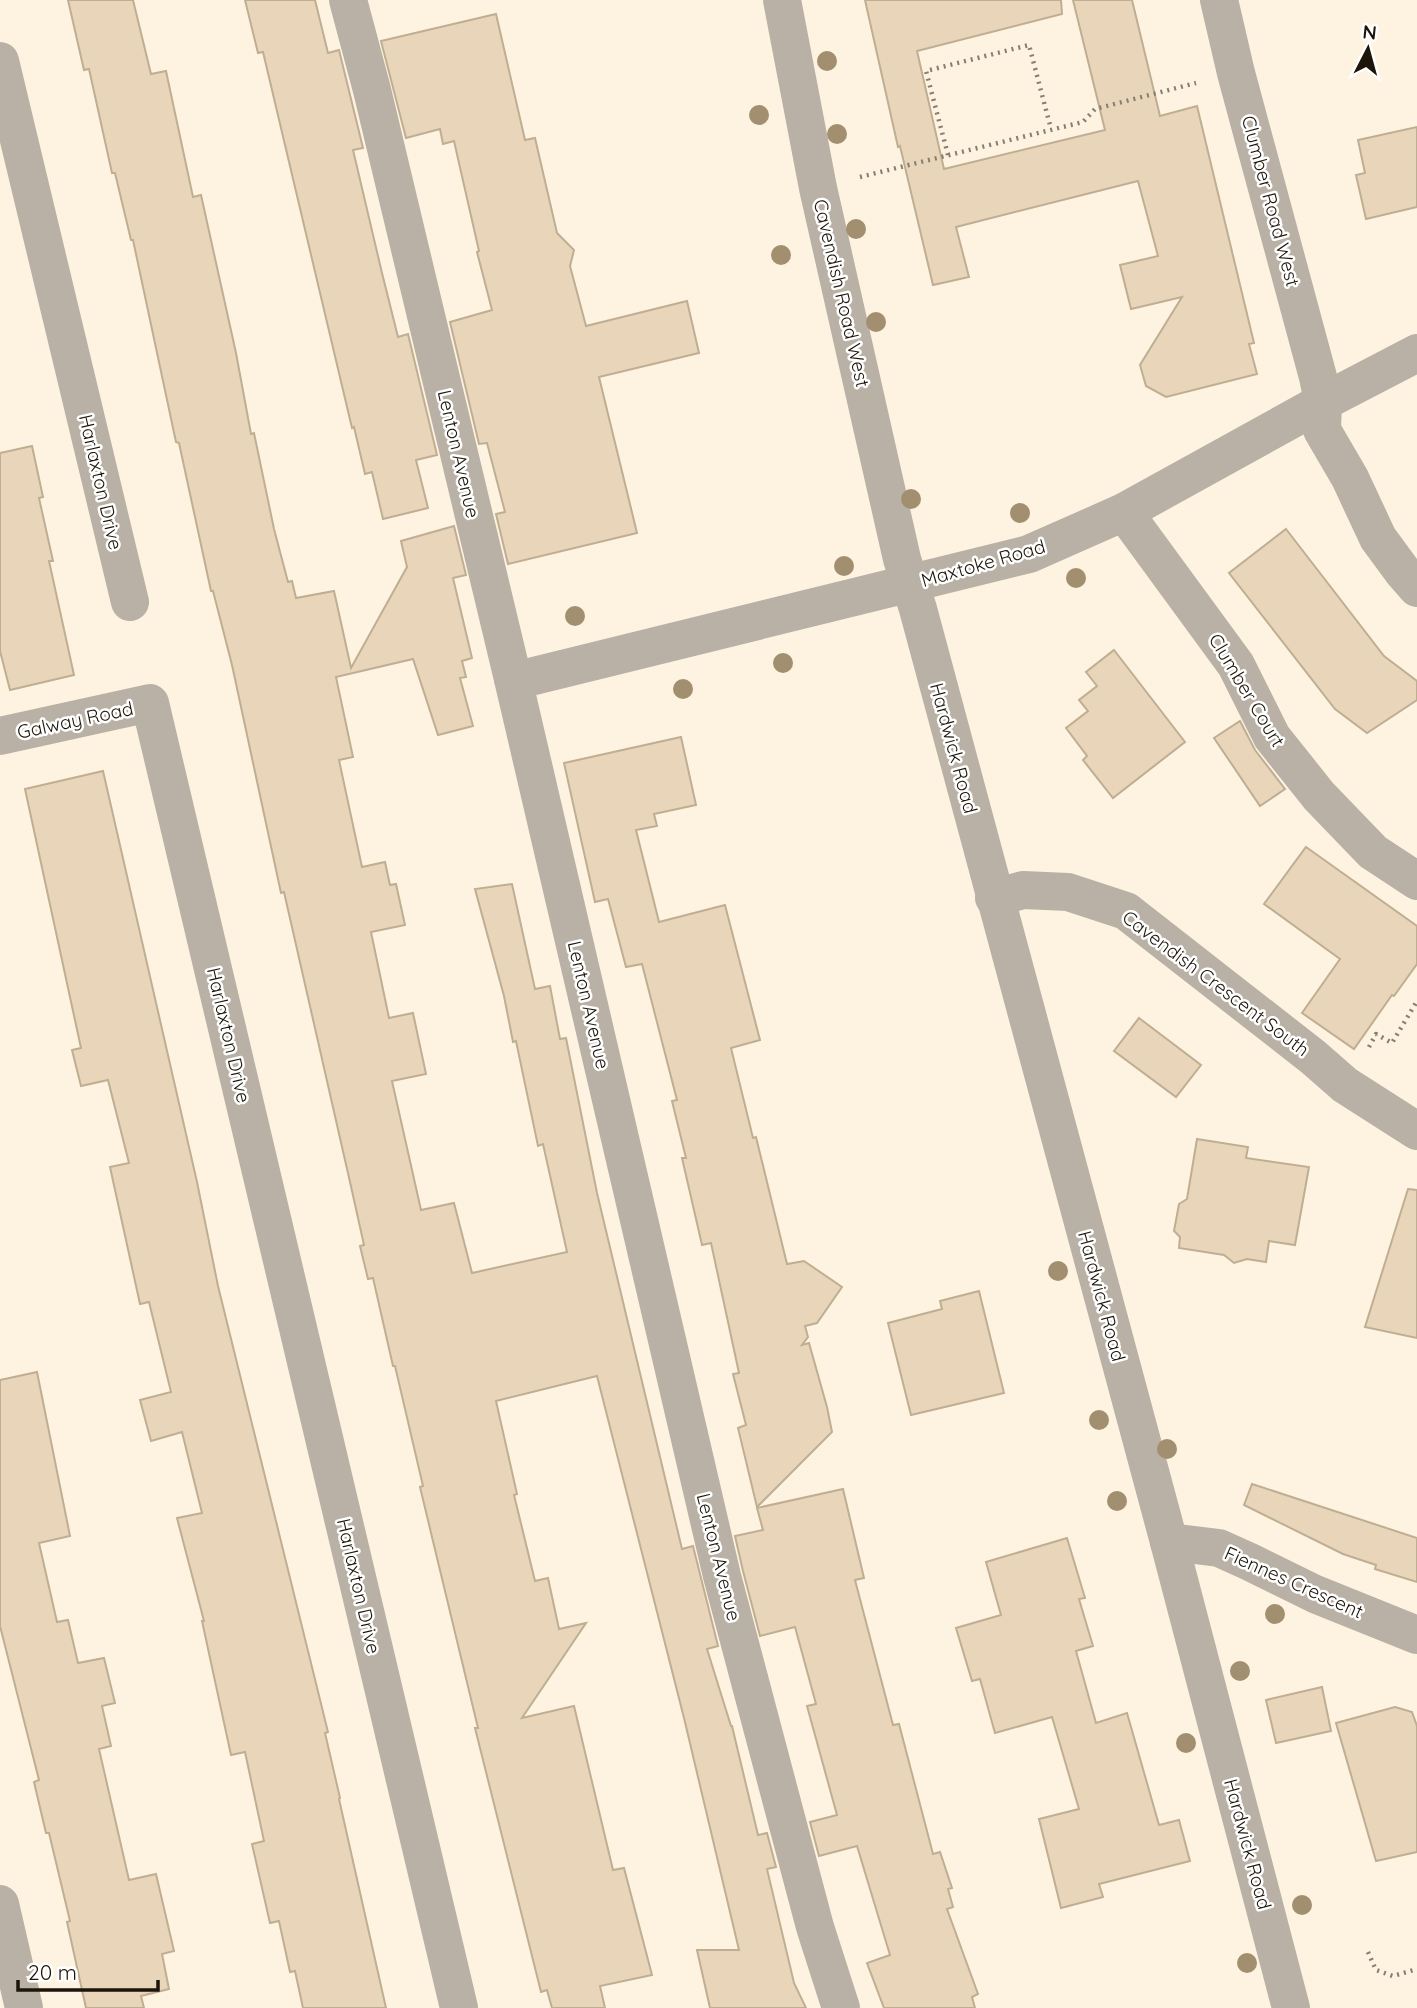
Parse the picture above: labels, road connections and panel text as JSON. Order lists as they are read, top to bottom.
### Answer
{
  "streets": {
    "street": [
      "Clumber Road West",
      "Cavendish Road West",
      "Lenton Avenue",
      "Harlaxton Drive",
      "Maxtoke Road",
      "Clumber Court",
      "Galway Road",
      "Hardwick Road",
      "Cavendish Crescent South",
      "Fiennes Crescent"
    ]
  },
  "crossings": [
    ["Clumber Road West", "Maxtoke Road"],
    ["Cavendish Road West", "Maxtoke Road"],
    ["Cavendish Road West", "Hardwick Road"],
    ["Lenton Avenue", "Maxtoke Road"],
    ["Harlaxton Drive", "Galway Road"],
    ["Maxtoke Road", "Clumber Court"],
    ["Maxtoke Road", "Hardwick Road"],
    ["Hardwick Road", "Cavendish Crescent South"],
    ["Hardwick Road", "Fiennes Crescent"]
  ],
  "scale_bar": "20 m",
  "north": "top"
}
